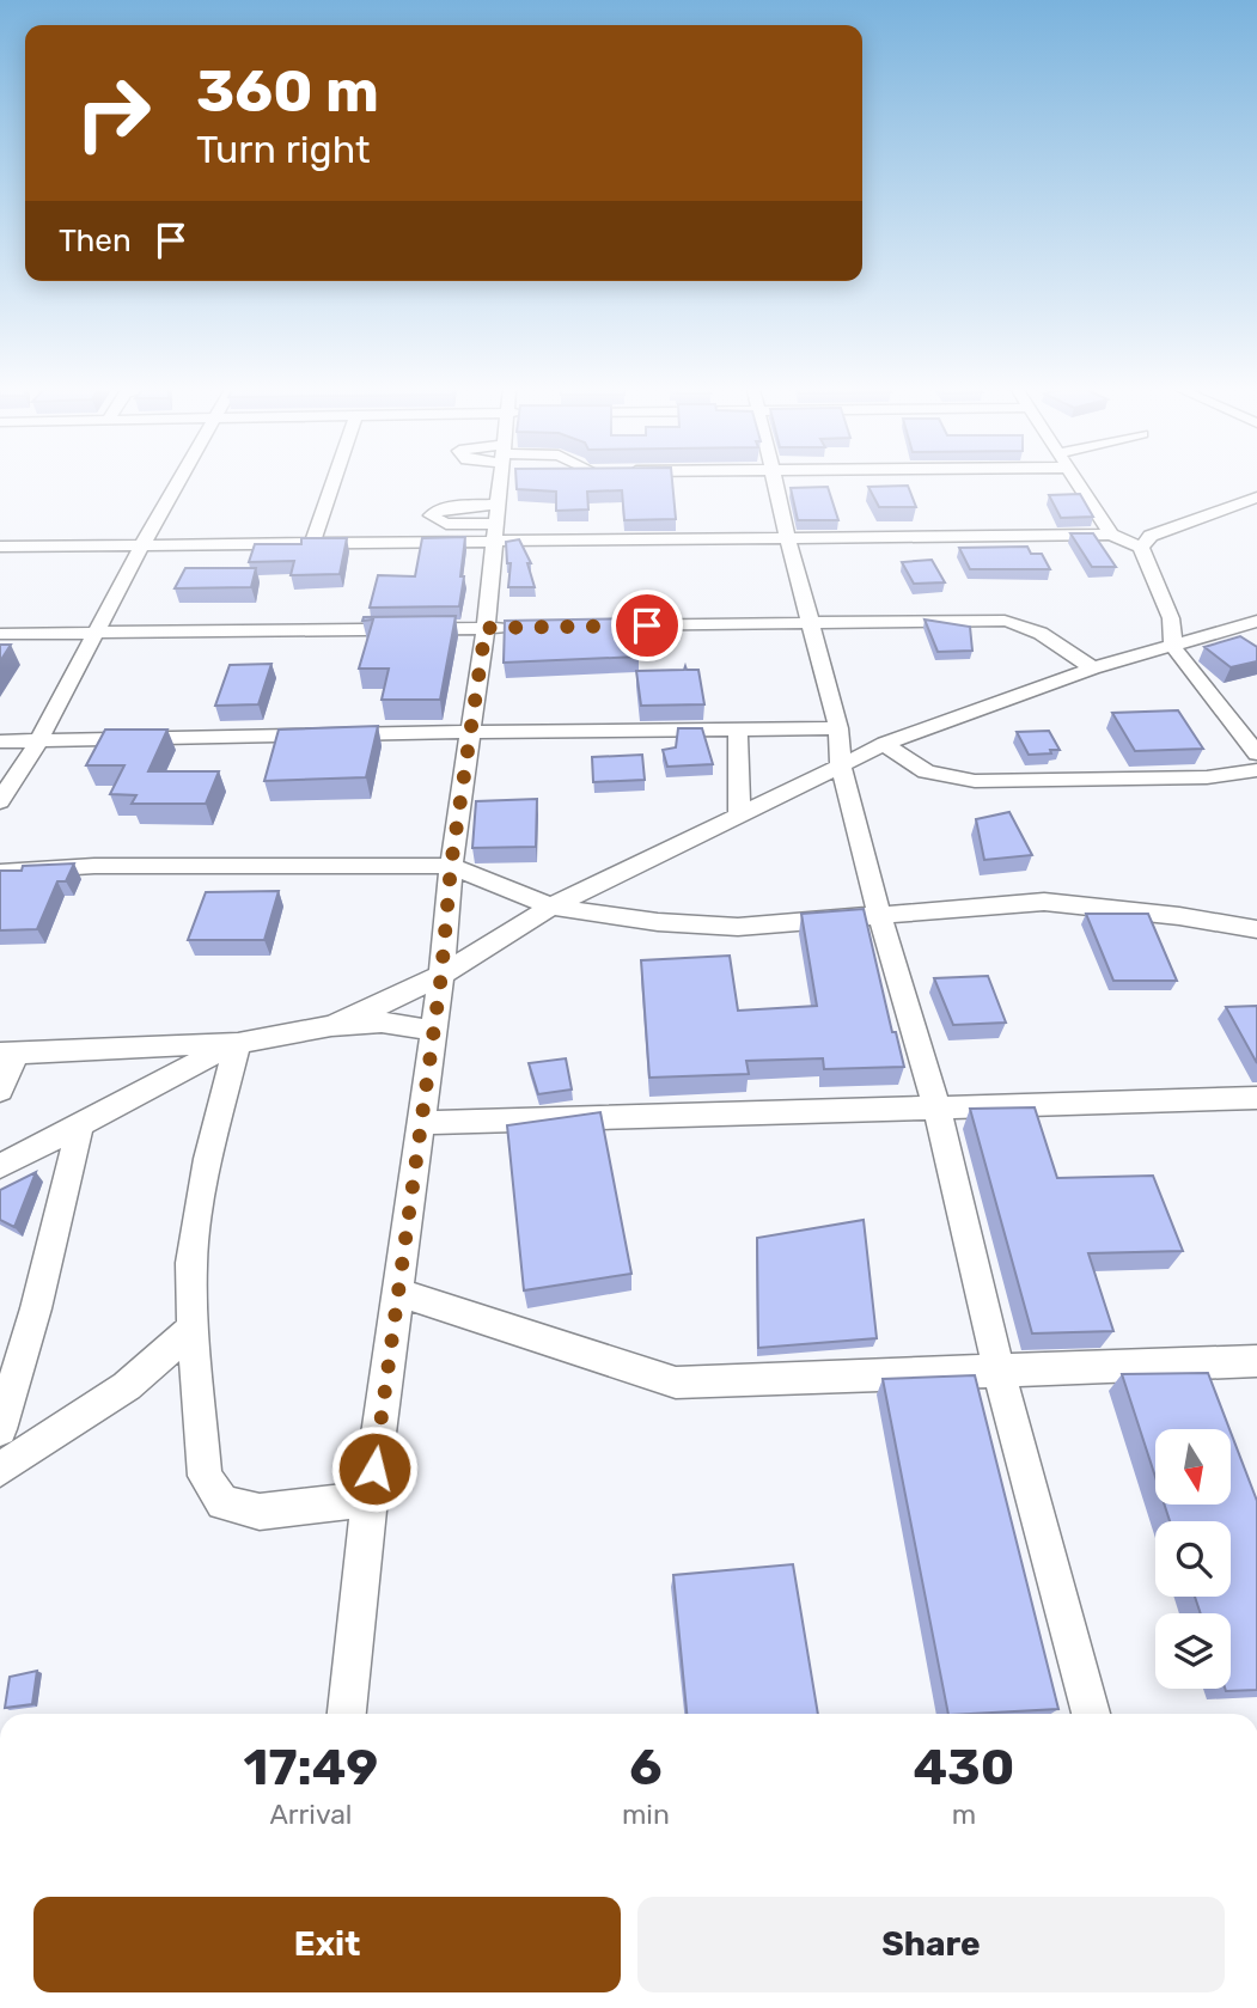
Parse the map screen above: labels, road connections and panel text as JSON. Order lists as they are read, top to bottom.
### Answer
{
  "north": "bottom",
  "page": {
    "turn": ["360 m", "Turn right"],
    "then": "Then",
    "eta": [
      "17:49",
      "Arrival",
      "6",
      "min",
      "430",
      "m"
    ],
    "buttons": ["Exit", "Share"]
  }
}
